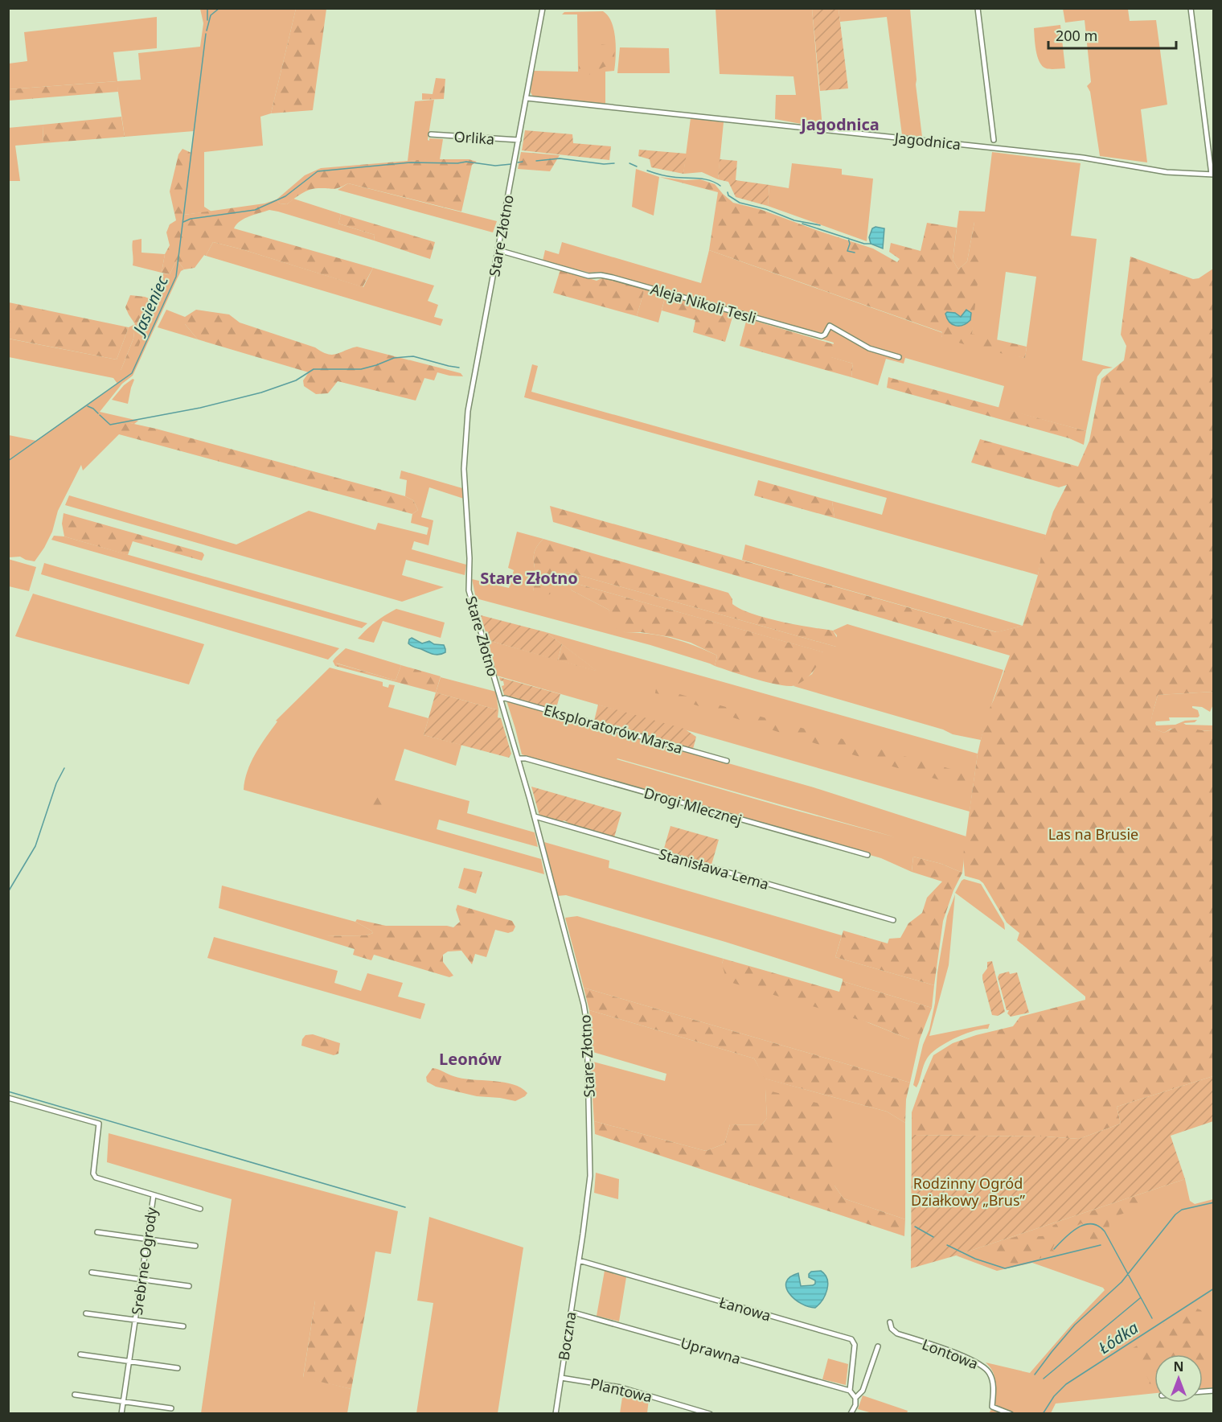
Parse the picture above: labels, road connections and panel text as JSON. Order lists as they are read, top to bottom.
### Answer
{
  "streets": {
    "street": [
      "Orlika",
      "Jagodnica",
      "Stare Złotno",
      "Aleja Nikoli Tesli",
      "Eksploratorów Marsa",
      "Drogi Mlecznej",
      "Stanisława Lema",
      "Srebrne Ogrody",
      "Łanowa",
      "Boczna",
      "Uprawna",
      "Lontowa",
      "Plantowa"
    ]
  },
  "crossings": [
    ["Orlika", "Stare Złotno"],
    ["Jagodnica", "Stare Złotno"],
    ["Stare Złotno", "Aleja Nikoli Tesli"],
    ["Stare Złotno", "Eksploratorów Marsa"],
    ["Stare Złotno", "Drogi Mlecznej"],
    ["Stare Złotno", "Stanisława Lema"],
    ["Stare Złotno", "Łanowa"],
    ["Stare Złotno", "Boczna"],
    ["Łanowa", "Boczna"],
    ["Łanowa", "Uprawna"],
    ["Boczna", "Uprawna"],
    ["Boczna", "Plantowa"]
  ],
  "districts": ["Jagodnica", "Stare Złotno", "Leonów"],
  "water": ["Jasieniec", "Łódka"],
  "parks": ["Las na Brusie", "Rodzinny Ogród Działkowy „Brus”"],
  "scale_bar": "200 m",
  "north": "top"
}
